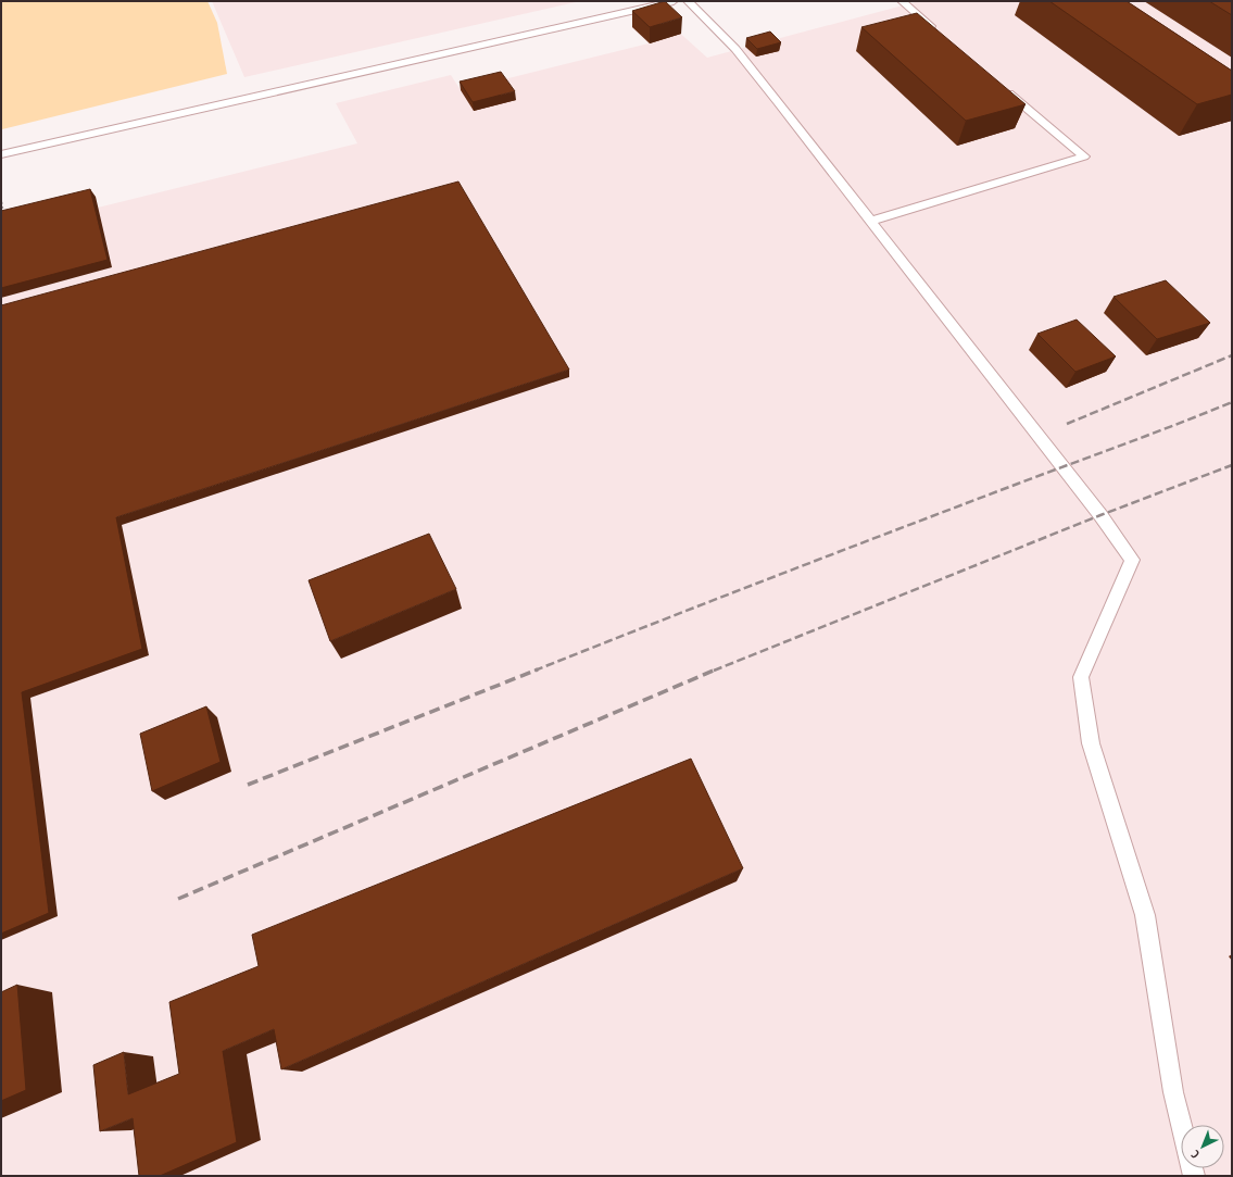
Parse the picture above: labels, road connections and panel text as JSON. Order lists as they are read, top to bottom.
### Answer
{
  "north": "bottom left"
}
